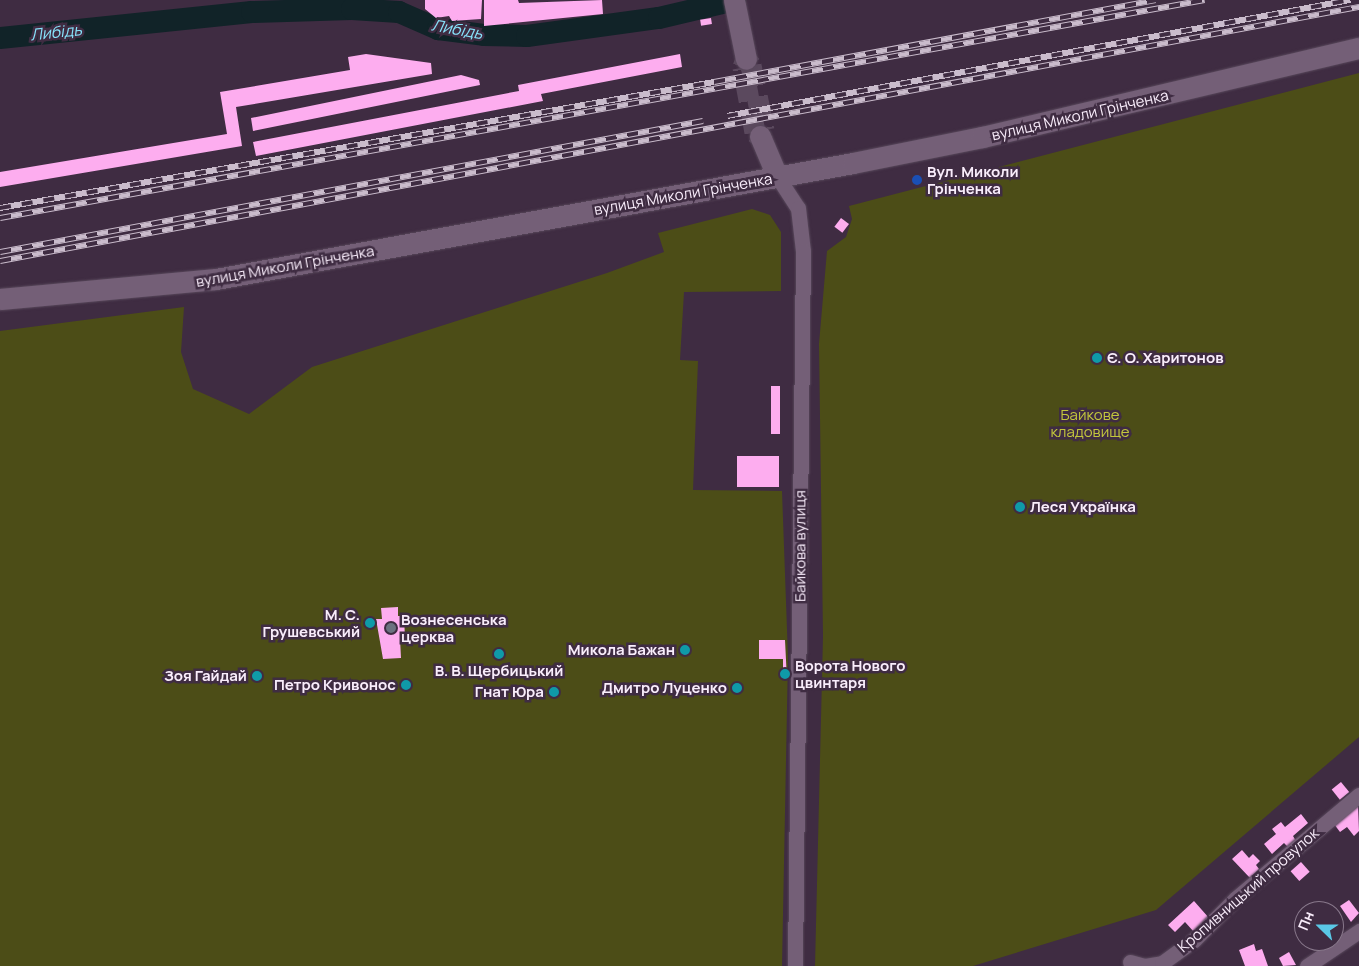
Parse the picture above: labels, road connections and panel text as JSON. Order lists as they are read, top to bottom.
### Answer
{
  "streets": {
    "main road": ["вулиця Миколи Грінченка", "Байкова вулиця"],
    "street": ["Кропивницький провулок"]
  },
  "crossings": [
    ["вулиця Миколи Грінченка", "Байкова вулиця"]
  ],
  "water": ["Либідь"],
  "parks": ["Байкове кладовище"],
  "places": [
    "Вул. Миколи Грінченка",
    "Є. О. Харитонов",
    "Леся Українка",
    "М. С. Грушевський",
    "Вознесенська церква",
    "Микола Бажан",
    "В. В. Щербицький",
    "Ворота Нового цвинтаря",
    "Зоя Гайдай",
    "Петро Кривонос",
    "Дмитро Луценко",
    "Гнат Юра"
  ],
  "north": "left"
}
